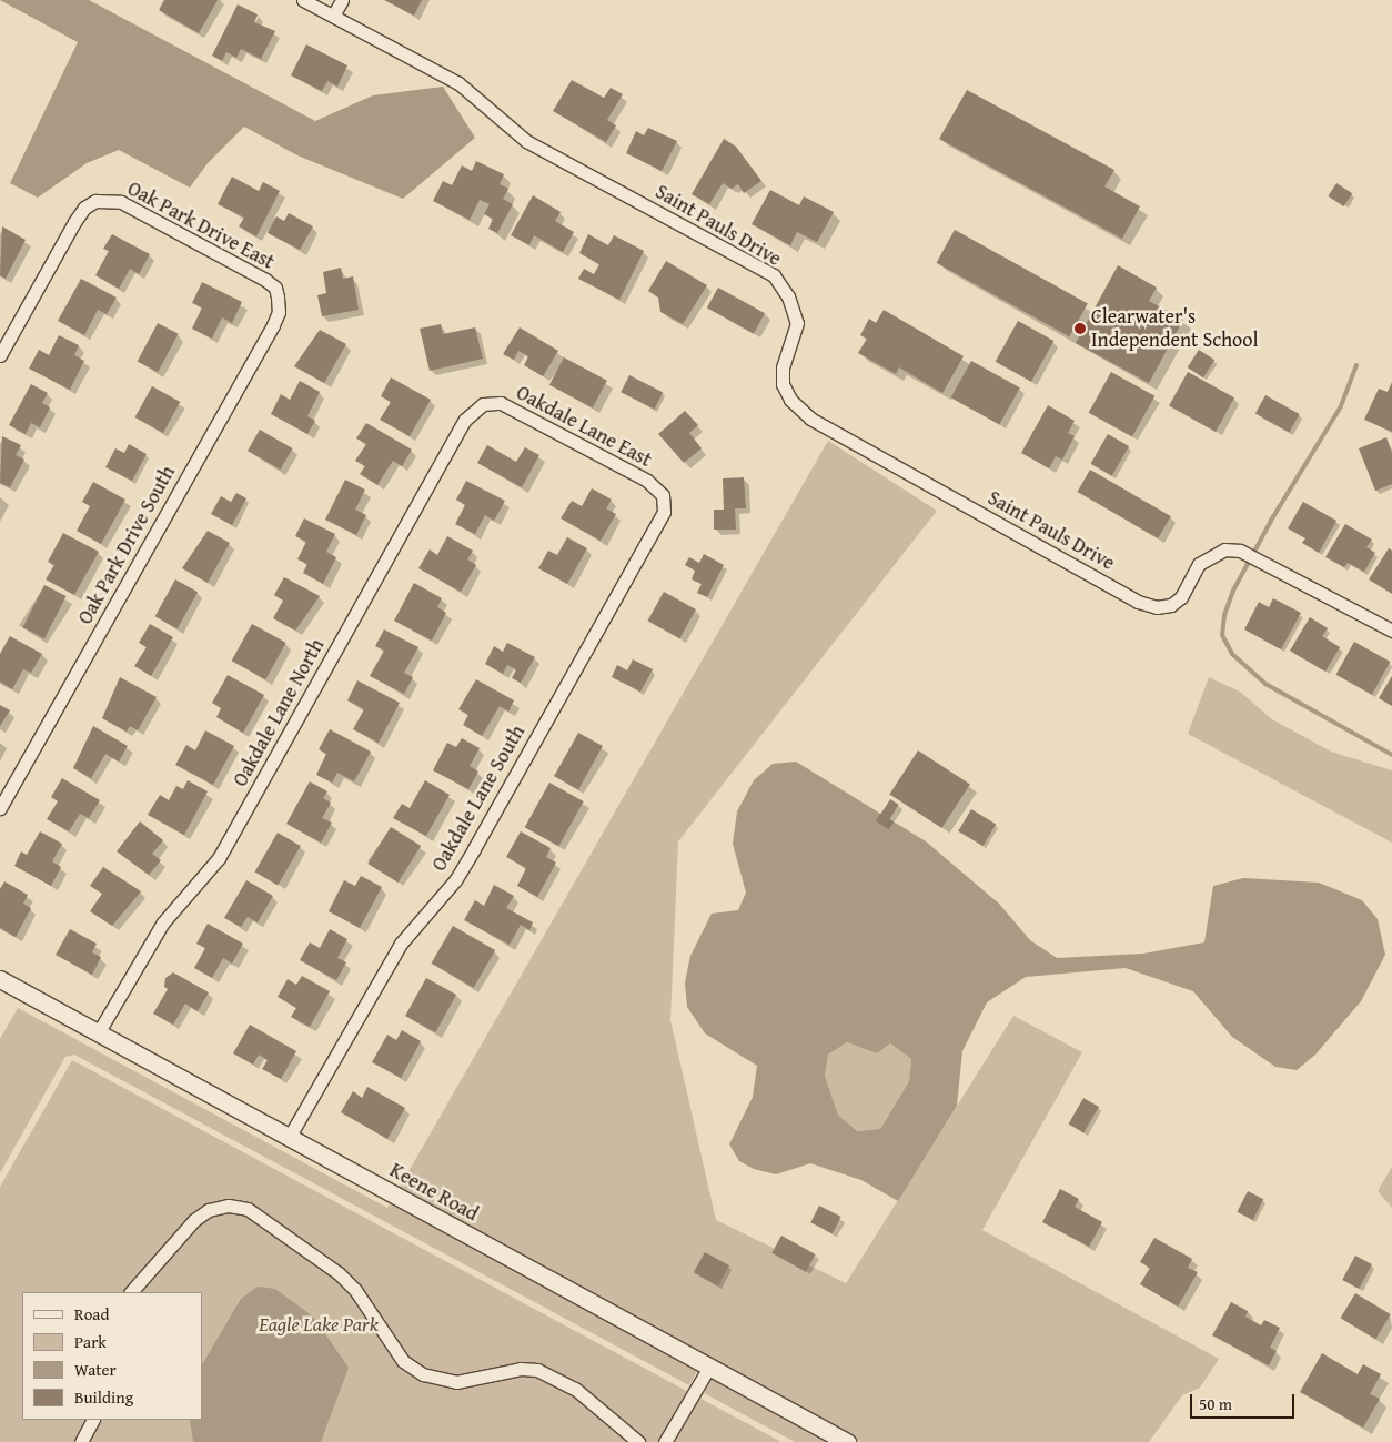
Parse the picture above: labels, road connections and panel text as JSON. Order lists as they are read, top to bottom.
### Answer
{
  "streets": {
    "main road": ["Keene Road"],
    "street": [
      "Oak Park Drive East",
      "Saint Pauls Drive",
      "Oakdale Lane East",
      "Oak Park Drive South",
      "Oakdale Lane North",
      "Oakdale Lane South"
    ]
  },
  "crossings": [
    ["Oak Park Drive East", "Oak Park Drive South"],
    ["Oakdale Lane East", "Oakdale Lane North"],
    ["Oakdale Lane East", "Oakdale Lane South"],
    ["Oakdale Lane North", "Keene Road"],
    ["Oakdale Lane South", "Keene Road"]
  ],
  "parks": ["Eagle Lake Park"],
  "places": ["Clearwater's Independent School"],
  "legend": [
    "Road",
    "Park",
    "Water",
    "Building"
  ],
  "scale_bar": "50 m"
}
